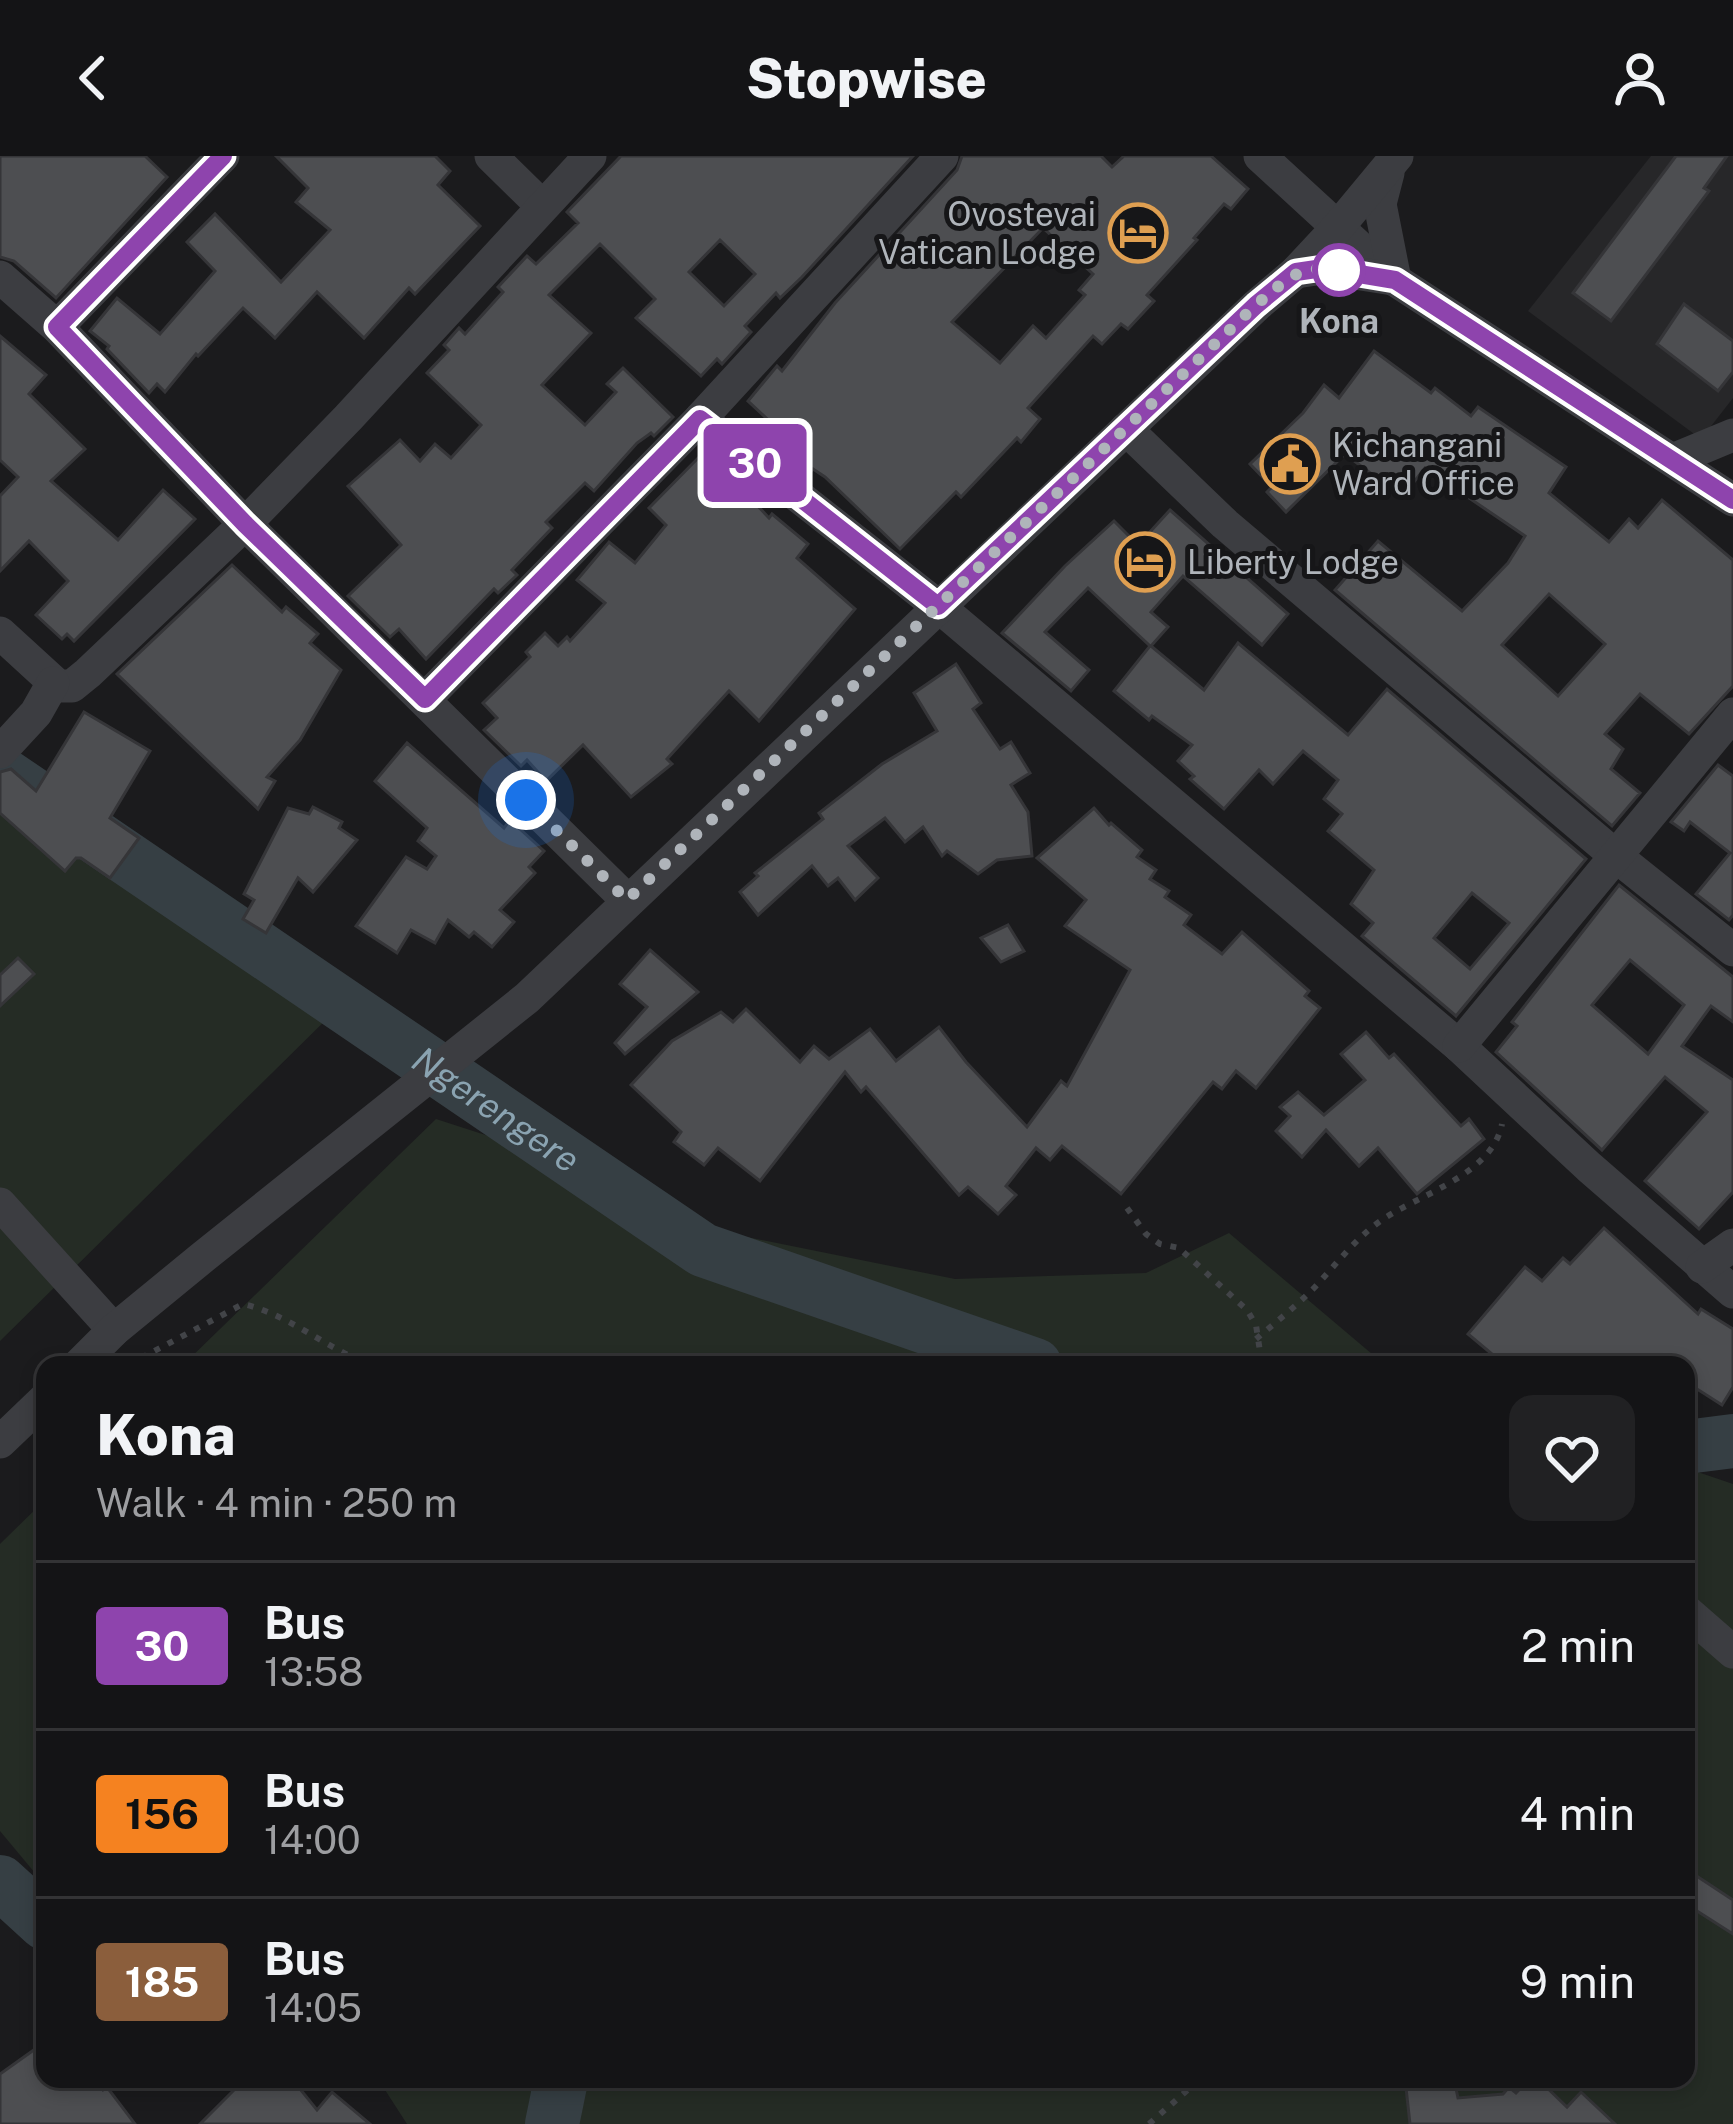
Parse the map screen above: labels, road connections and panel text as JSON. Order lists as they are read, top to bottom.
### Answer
{
  "water": ["Ngerengere"],
  "places": {
    "hotel": ["Ovostevai Vatican Lodge", "Liberty Lodge"],
    "other": ["Kona"],
    "public building": ["Kichangani Ward Office"]
  },
  "lines": ["bus line 30"],
  "page": {
    "header": "Stopwise",
    "on_map": "30",
    "heading": ["Kona", "Walk · 4 min · 250 m"],
    "list": [
      {
        "mark": "30",
        "name": "Bus",
        "note": "13:58",
        "value": "2 min"
      },
      {
        "mark": "156",
        "name": "Bus",
        "note": "14:00",
        "value": "4 min"
      },
      {
        "mark": "185",
        "name": "Bus",
        "note": "14:05",
        "value": "9 min"
      }
    ]
  }
}
